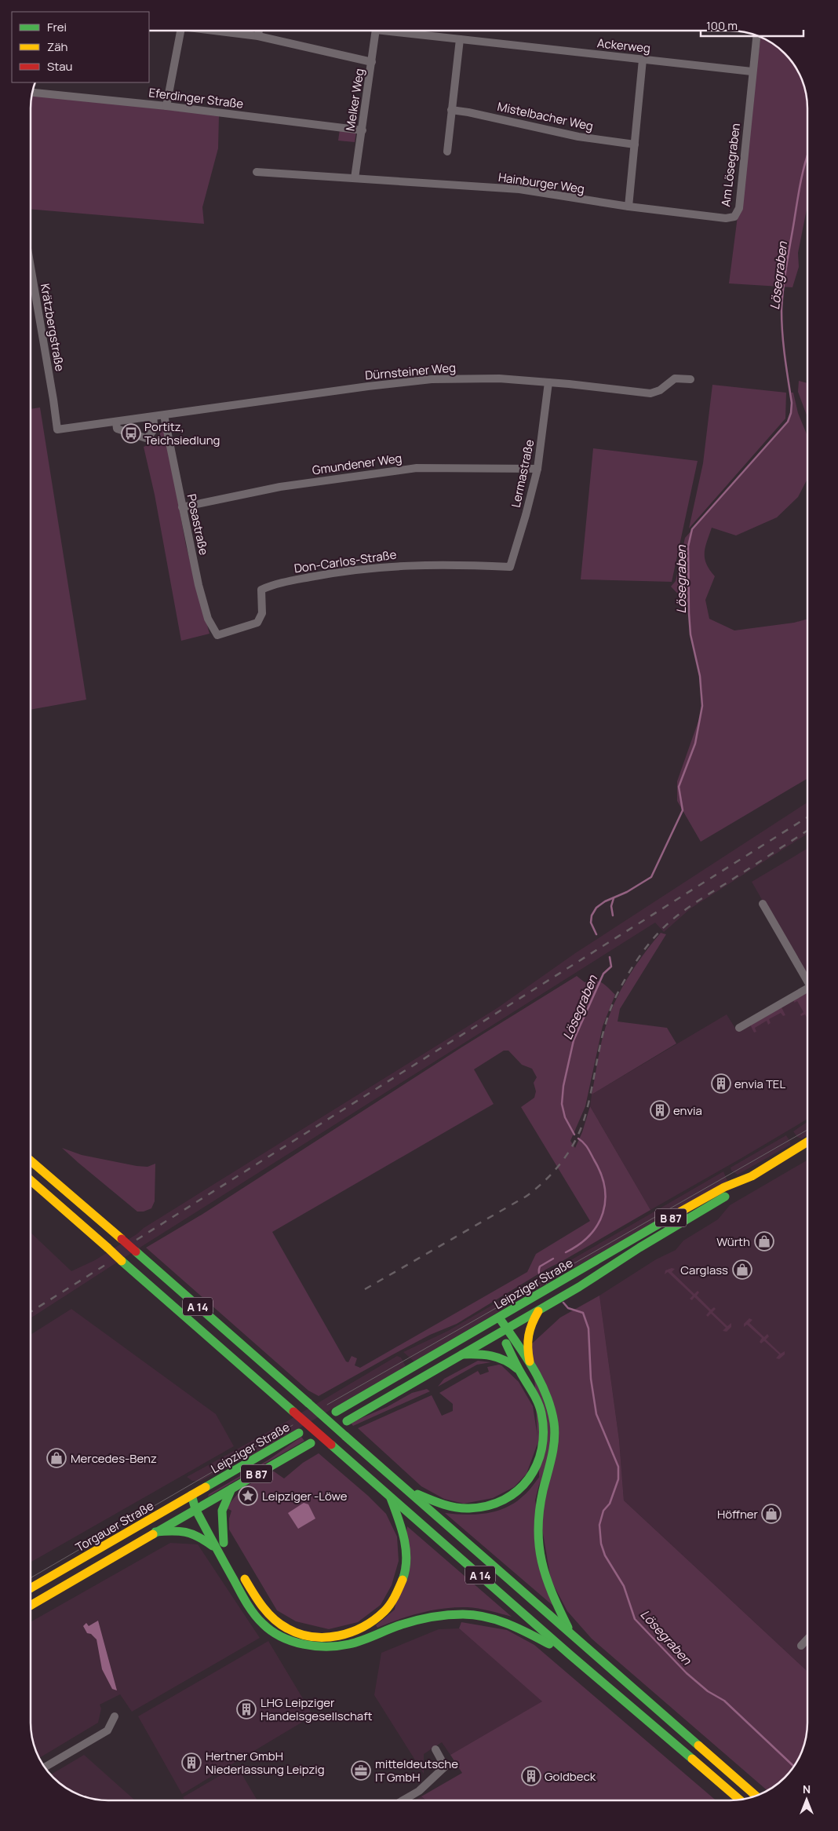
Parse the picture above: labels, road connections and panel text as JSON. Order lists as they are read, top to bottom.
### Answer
{
  "streets": {
    "main road": [
      "B 87",
      "Leipziger Straße",
      "A 14",
      "Torgauer Straße"
    ],
    "street": [
      "Ackerweg",
      "Eferdinger Straße",
      "Melker Weg",
      "Mistelbacher Weg",
      "Am Lösegraben",
      "Hainburger Weg",
      "Krätzbergstraße",
      "Dürnsteiner Weg",
      "Gmundener Weg",
      "Lermastraße",
      "Posastraße",
      "Don-Carlos-Straße"
    ]
  },
  "crossings": [
    ["Ackerweg", "Am Lösegraben"],
    ["Eferdinger Straße", "Melker Weg"],
    ["Melker Weg", "Hainburger Weg"],
    ["Am Lösegraben", "Hainburger Weg"],
    ["Krätzbergstraße", "Dürnsteiner Weg"],
    ["Dürnsteiner Weg", "Lermastraße"],
    ["Dürnsteiner Weg", "Posastraße"],
    ["Gmundener Weg", "Lermastraße"],
    ["Gmundener Weg", "Posastraße"],
    ["Lermastraße", "Don-Carlos-Straße"],
    ["Posastraße", "Don-Carlos-Straße"],
    ["B 87", "Leipziger Straße"],
    ["Leipziger Straße", "Torgauer Straße"]
  ],
  "water": ["Lösegraben"],
  "places": {
    "bus stop": ["Portitz, Teichsiedlung"],
    "building": [
      "envia TEL",
      "envia",
      "LHG Leipziger Handelsgesellschaft",
      "Hertner GmbH Niederlassung Leipzig",
      "Goldbeck"
    ],
    "shop": [
      "Würth",
      "Carglass",
      "Mercedes-Benz",
      "Höffner"
    ],
    "place": ["Leipziger -Löwe"],
    "office": ["mitteldeutsche IT GmbH"]
  },
  "legend": ["Frei", "Zäh", "Stau"],
  "scale_bar": "100 m",
  "north": "top"
}
